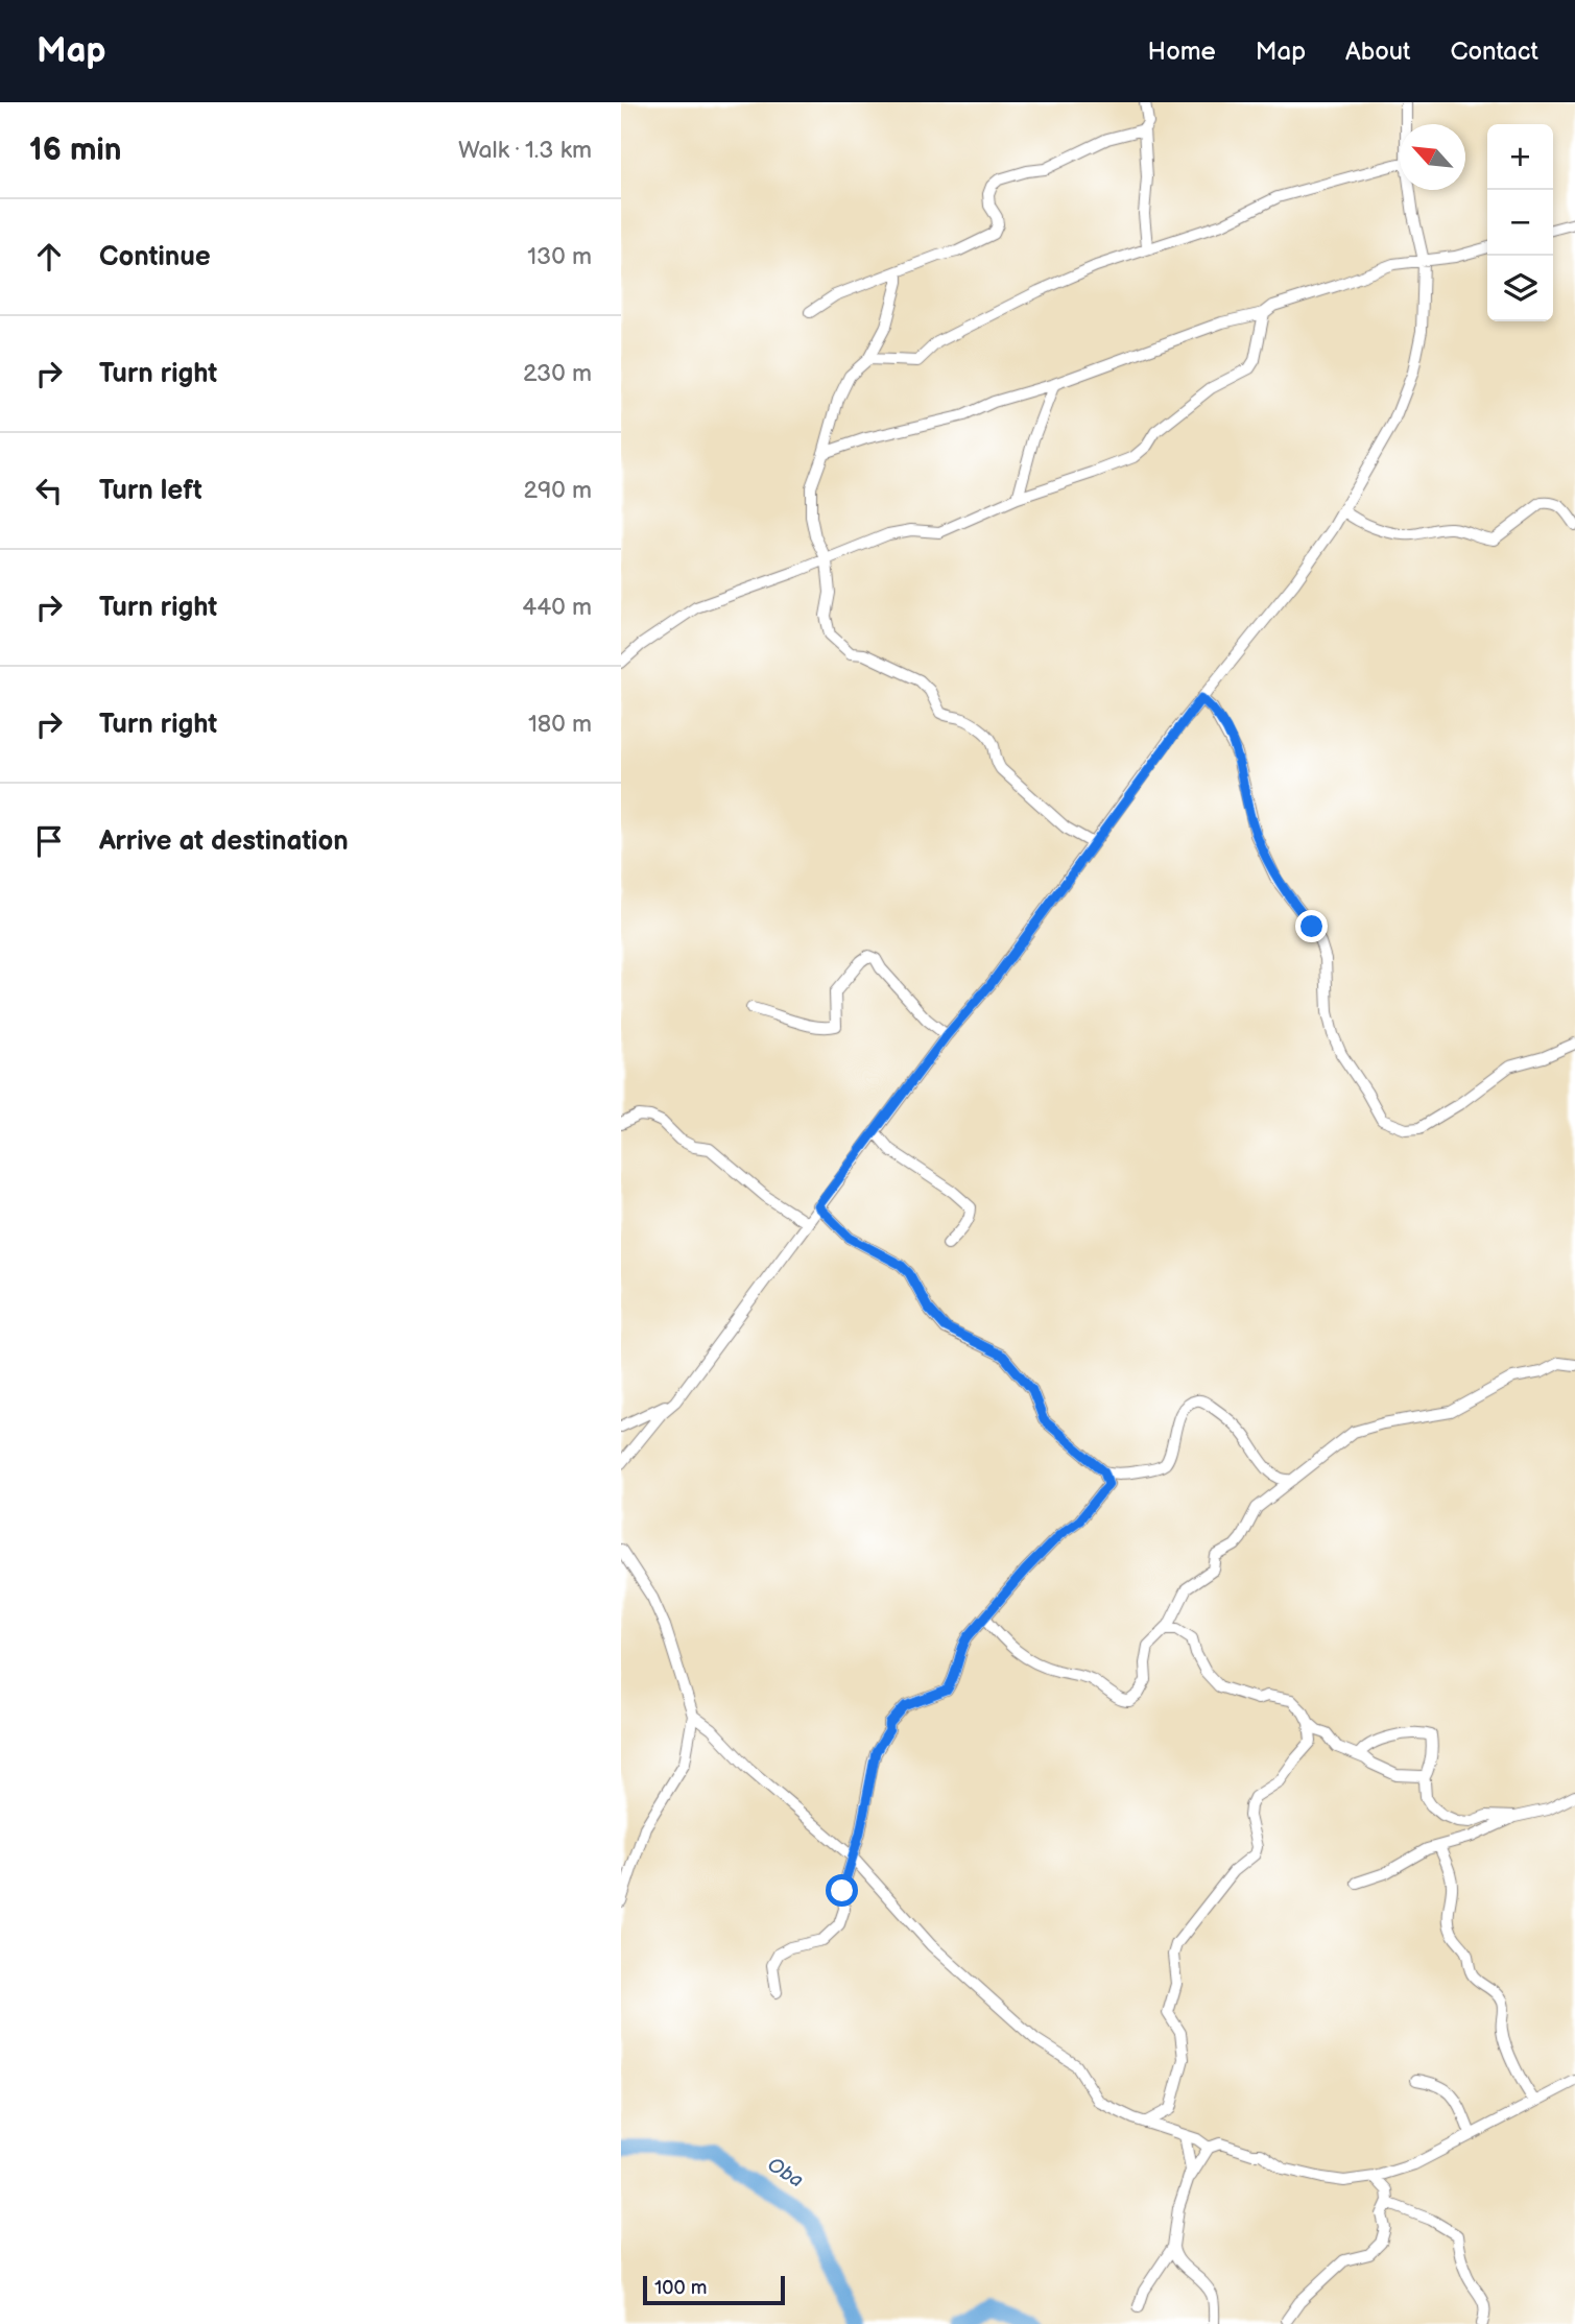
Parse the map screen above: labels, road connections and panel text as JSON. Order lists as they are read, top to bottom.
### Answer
{
  "water": ["Oba"],
  "scale_bar": "100 m",
  "north": "top left",
  "page": {
    "header": "Map",
    "nav": [
      "Home",
      "Map",
      "About",
      "Contact"
    ],
    "heading": ["16 min", "Walk · 1.3 km"],
    "map_buttons": ["+", "−"],
    "list": [
      ["Continue", "130 m"],
      ["Turn right", "230 m"],
      ["Turn left", "290 m"],
      ["Turn right", "440 m"],
      ["Turn right", "180 m"],
      "Arrive at destination"
    ],
    "scale": "100 m"
  }
}
